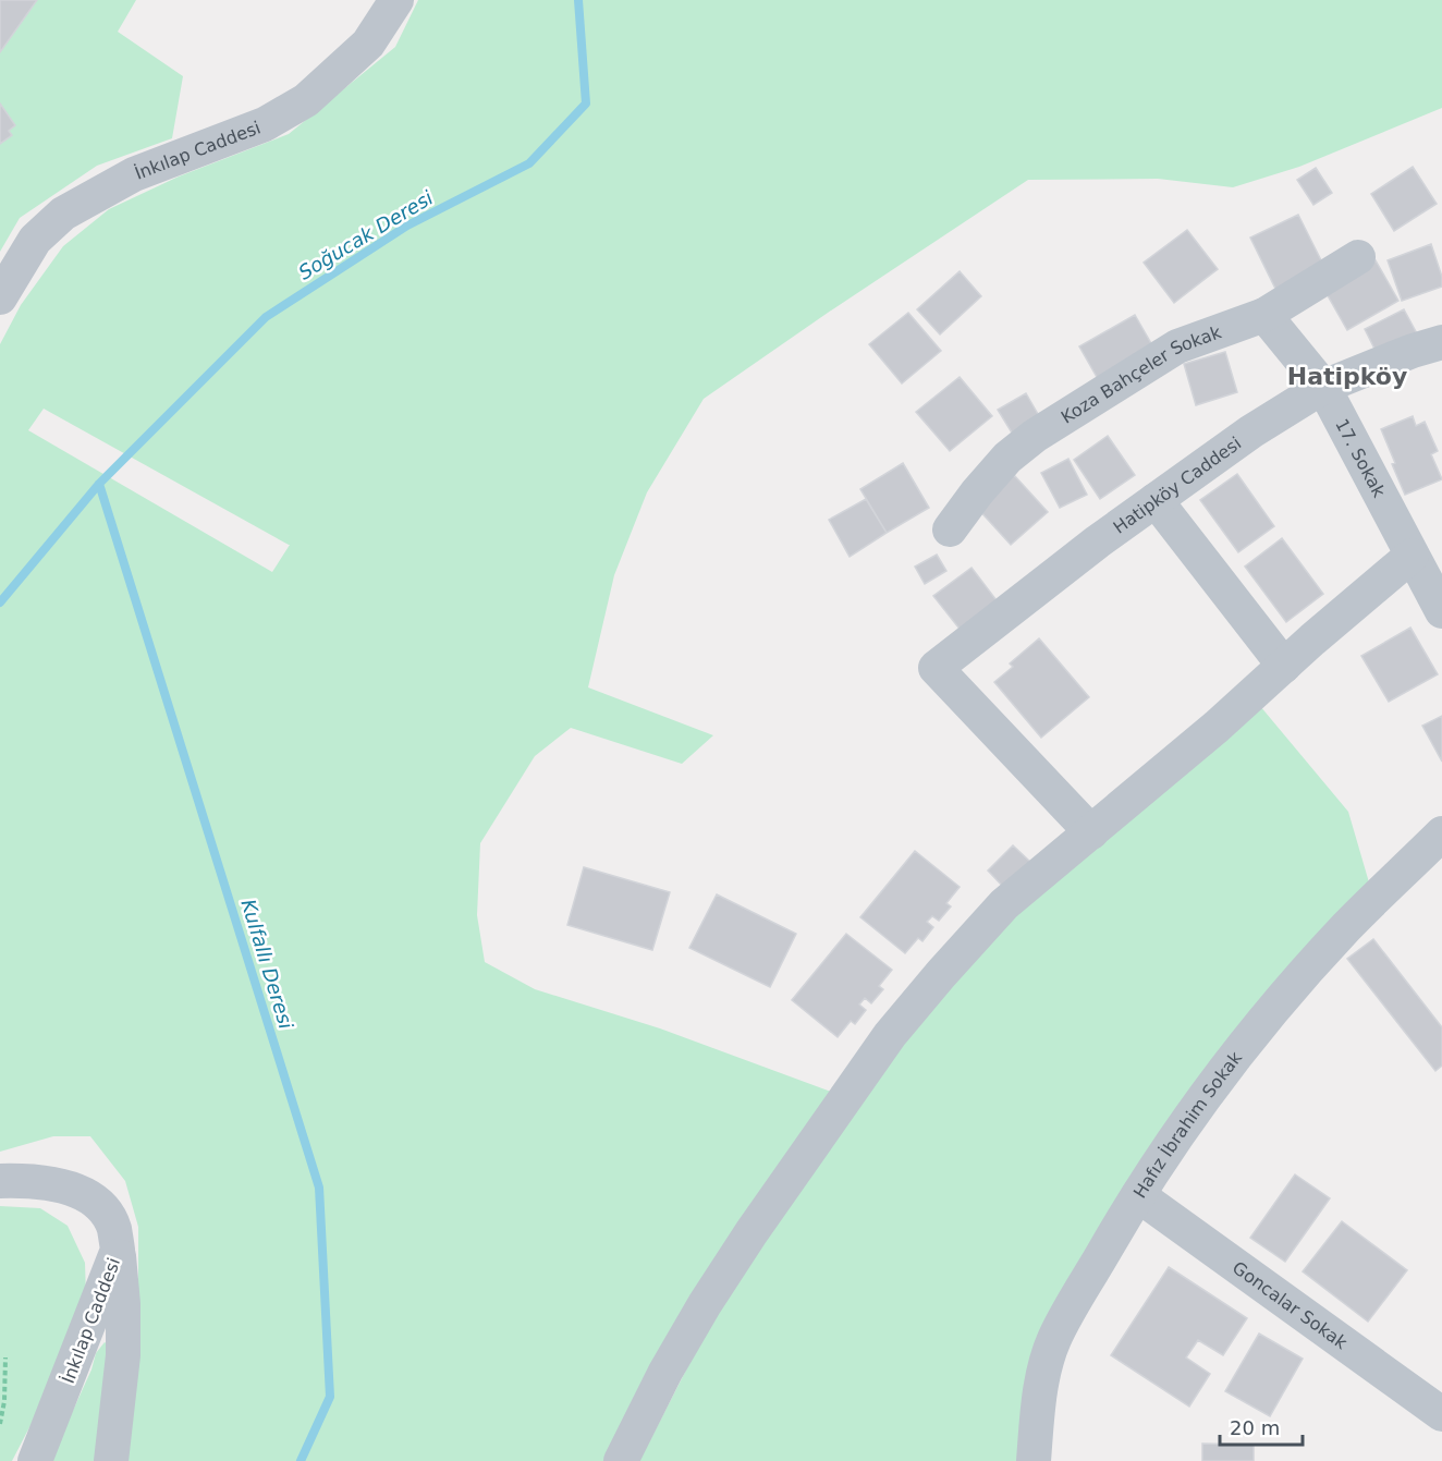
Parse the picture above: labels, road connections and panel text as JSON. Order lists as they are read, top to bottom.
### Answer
{
  "streets": {
    "street": [
      "İnkılap Caddesi",
      "Koza Bahçeler Sokak",
      "17. Sokak",
      "Hatipköy Caddesi",
      "Hafız İbrahim Sokak",
      "Goncalar Sokak"
    ]
  },
  "crossings": [
    ["Koza Bahçeler Sokak", "17. Sokak"],
    ["17. Sokak", "Hatipköy Caddesi"],
    ["Hafız İbrahim Sokak", "Goncalar Sokak"]
  ],
  "districts": ["Hatipköy"],
  "water": ["Soğucak Deresi", "Kulfallı Deresi"],
  "scale_bar": "20 m"
}
